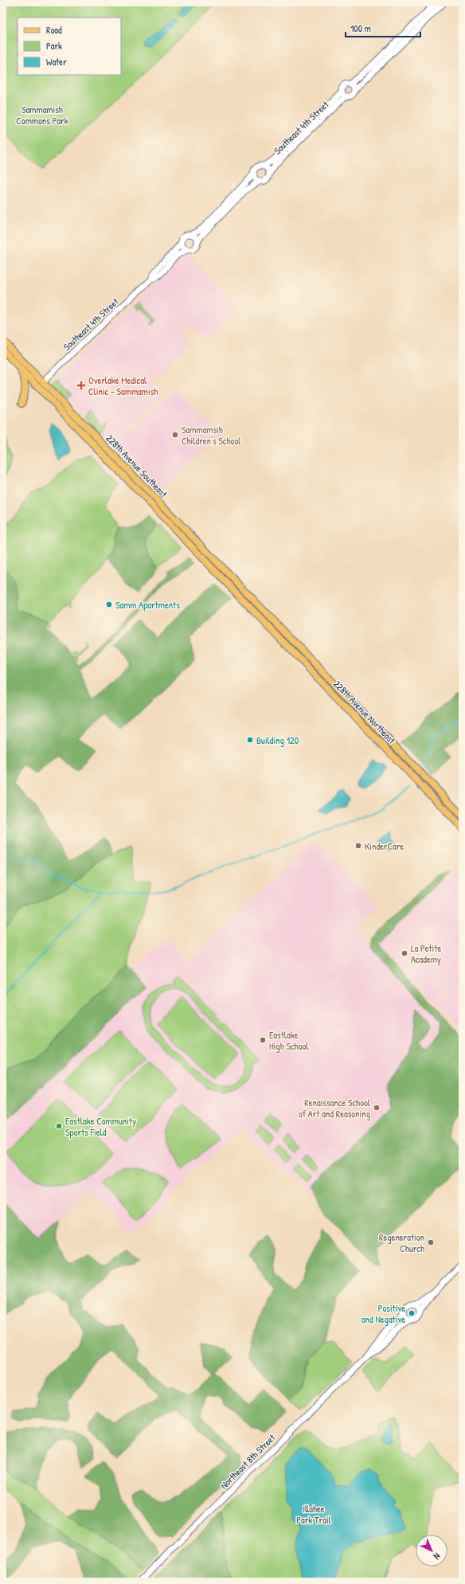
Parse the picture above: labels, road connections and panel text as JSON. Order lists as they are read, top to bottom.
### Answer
{
  "streets": {
    "main road": ["228th Avenue Southeast", "228th Avenue Northeast"],
    "street": ["Southeast 4th Street", "Northeast 8th Street"]
  },
  "crossings": [
    ["Southeast 4th Street", "228th Avenue Southeast"],
    ["228th Avenue Southeast", "228th Avenue Northeast"]
  ],
  "parks": ["Sammamish Commons Park", "Illahee Park Trail"],
  "places": {
    "health": ["Overlake Medical Clinic - Sammamish"],
    "other": [
      "Sammamsih Children's School",
      "Samm Apartments",
      "Building 120",
      "KinderCare",
      "La Petite Academy",
      "Eastlake High School",
      "Renaissance School of Art and Reasoning",
      "Eastlake Community Sports Field",
      "Regeneration Church",
      "Positive and Negative"
    ]
  },
  "legend": ["Road", "Park", "Water"],
  "scale_bar": "100 m",
  "north": "bottom right"
}
